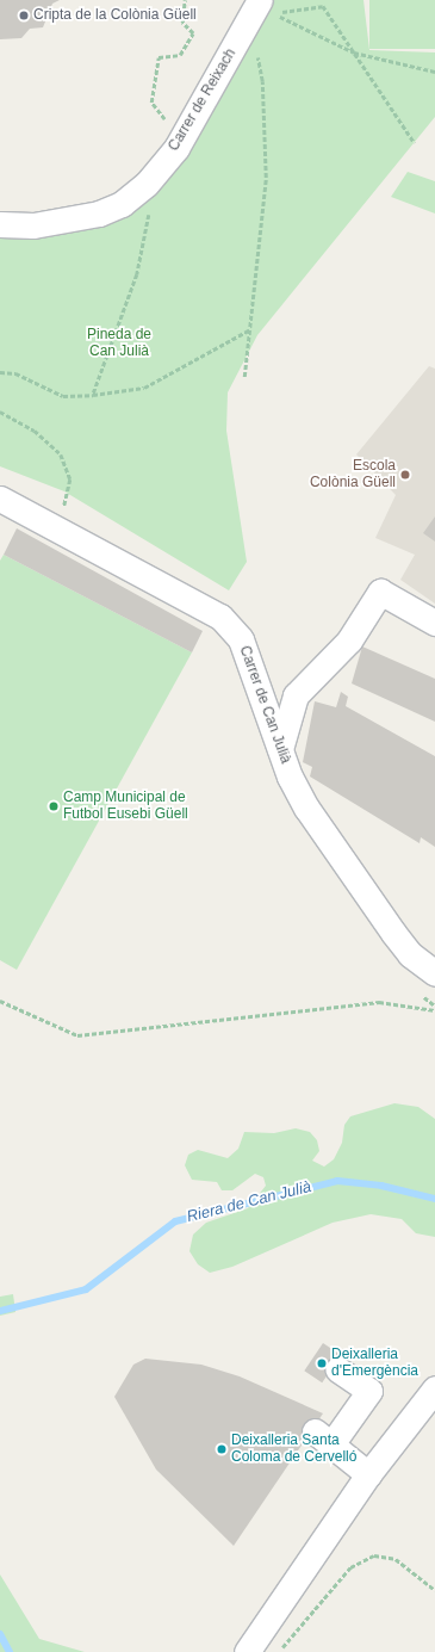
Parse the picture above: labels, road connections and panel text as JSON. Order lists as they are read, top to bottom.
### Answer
{
  "streets": {
    "street": ["Carrer de Reixach", "Carrer de Can Julià"]
  },
  "water": ["Riera de Can Julià"],
  "parks": ["Pineda de Can Julià"],
  "places": [
    "Cripta de la Colònia Güell",
    "Escola Colònia Güell",
    "Camp Municipal de Futbol Eusebi Güell",
    "Deixalleria d'Emergència",
    "Deixalleria Santa Coloma de Cervelló"
  ]
}
